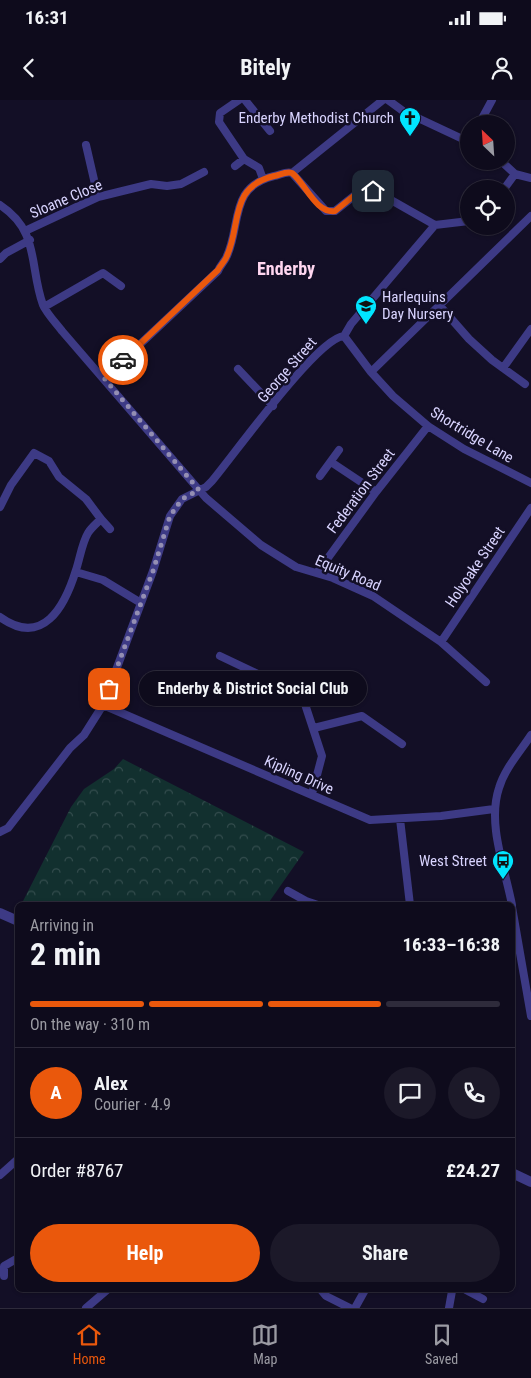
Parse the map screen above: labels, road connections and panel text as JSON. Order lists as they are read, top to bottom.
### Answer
{
  "streets": {
    "street": [
      "Sloane Close",
      "George Street",
      "Shortridge Lane",
      "Federation Street",
      "Holyoake Street",
      "Equity Road",
      "Kipling Drive"
    ]
  },
  "crossings": [
    ["George Street", "Shortridge Lane"],
    ["George Street", "Equity Road"],
    ["George Street", "Kipling Drive"],
    ["Shortridge Lane", "Federation Street"],
    ["Federation Street", "Equity Road"],
    ["Holyoake Street", "Equity Road"]
  ],
  "districts": ["Enderby"],
  "places": {
    "church": ["Enderby Methodist Church"],
    "school or university": ["Harlequins Day Nursery"],
    "other": ["Enderby & District Social Club"],
    "bus stop": ["West Street"]
  },
  "north": "top left",
  "page": {
    "status": "16:31",
    "header": "Bitely",
    "bubble": "Enderby & District Social Club",
    "heading": ["2 min", "Arriving in", "16:33–16:38"],
    "panel": [
      "Alex",
      "Courier · 4.9",
      "Order #8767",
      "£24.27"
    ],
    "bar": "On the way · 310 m",
    "round": "A",
    "buttons": ["Help", "Share"],
    "tabs": ["Home", "Map", "Saved"]
  }
}
